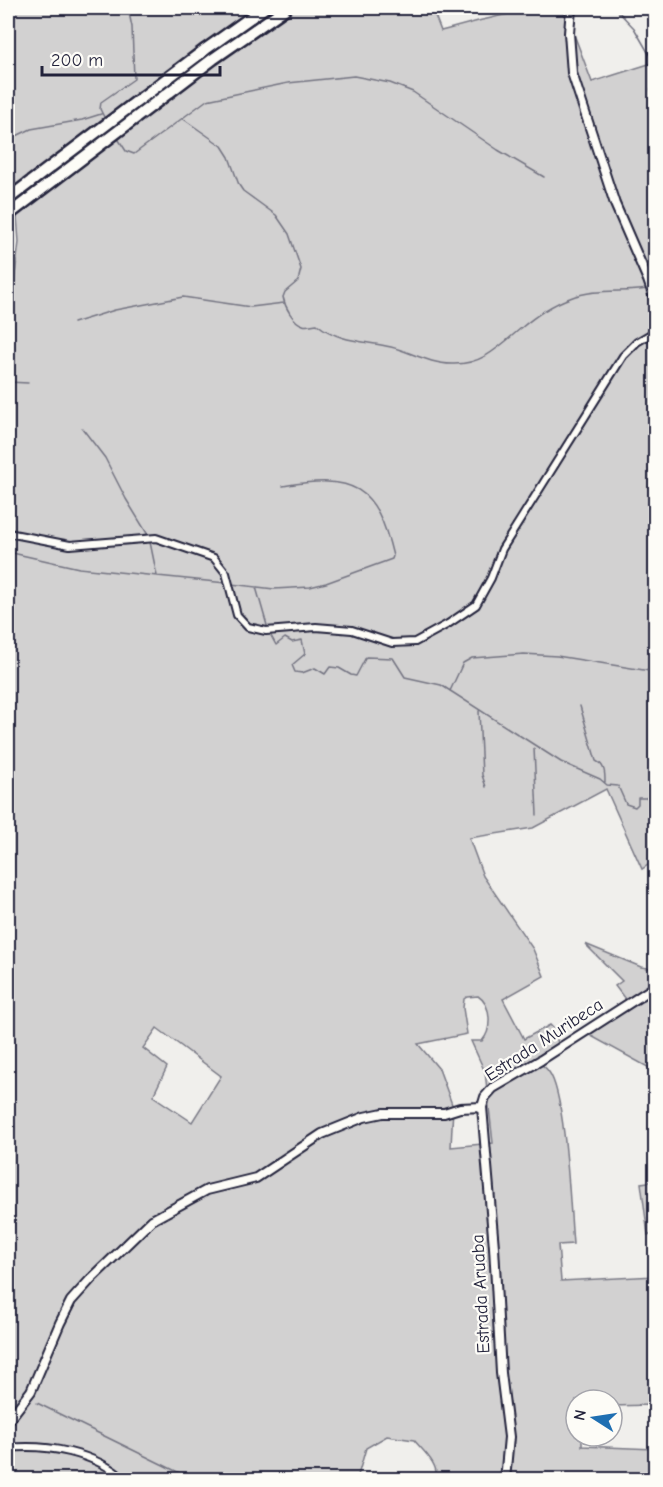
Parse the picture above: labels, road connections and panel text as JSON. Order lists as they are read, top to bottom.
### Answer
{
  "streets": {
    "street": ["Estrada Muribeca", "Estrada Aruaba"]
  },
  "crossings": [
    ["Estrada Muribeca", "Estrada Aruaba"]
  ],
  "scale_bar": "200 m",
  "north": "left"
}
